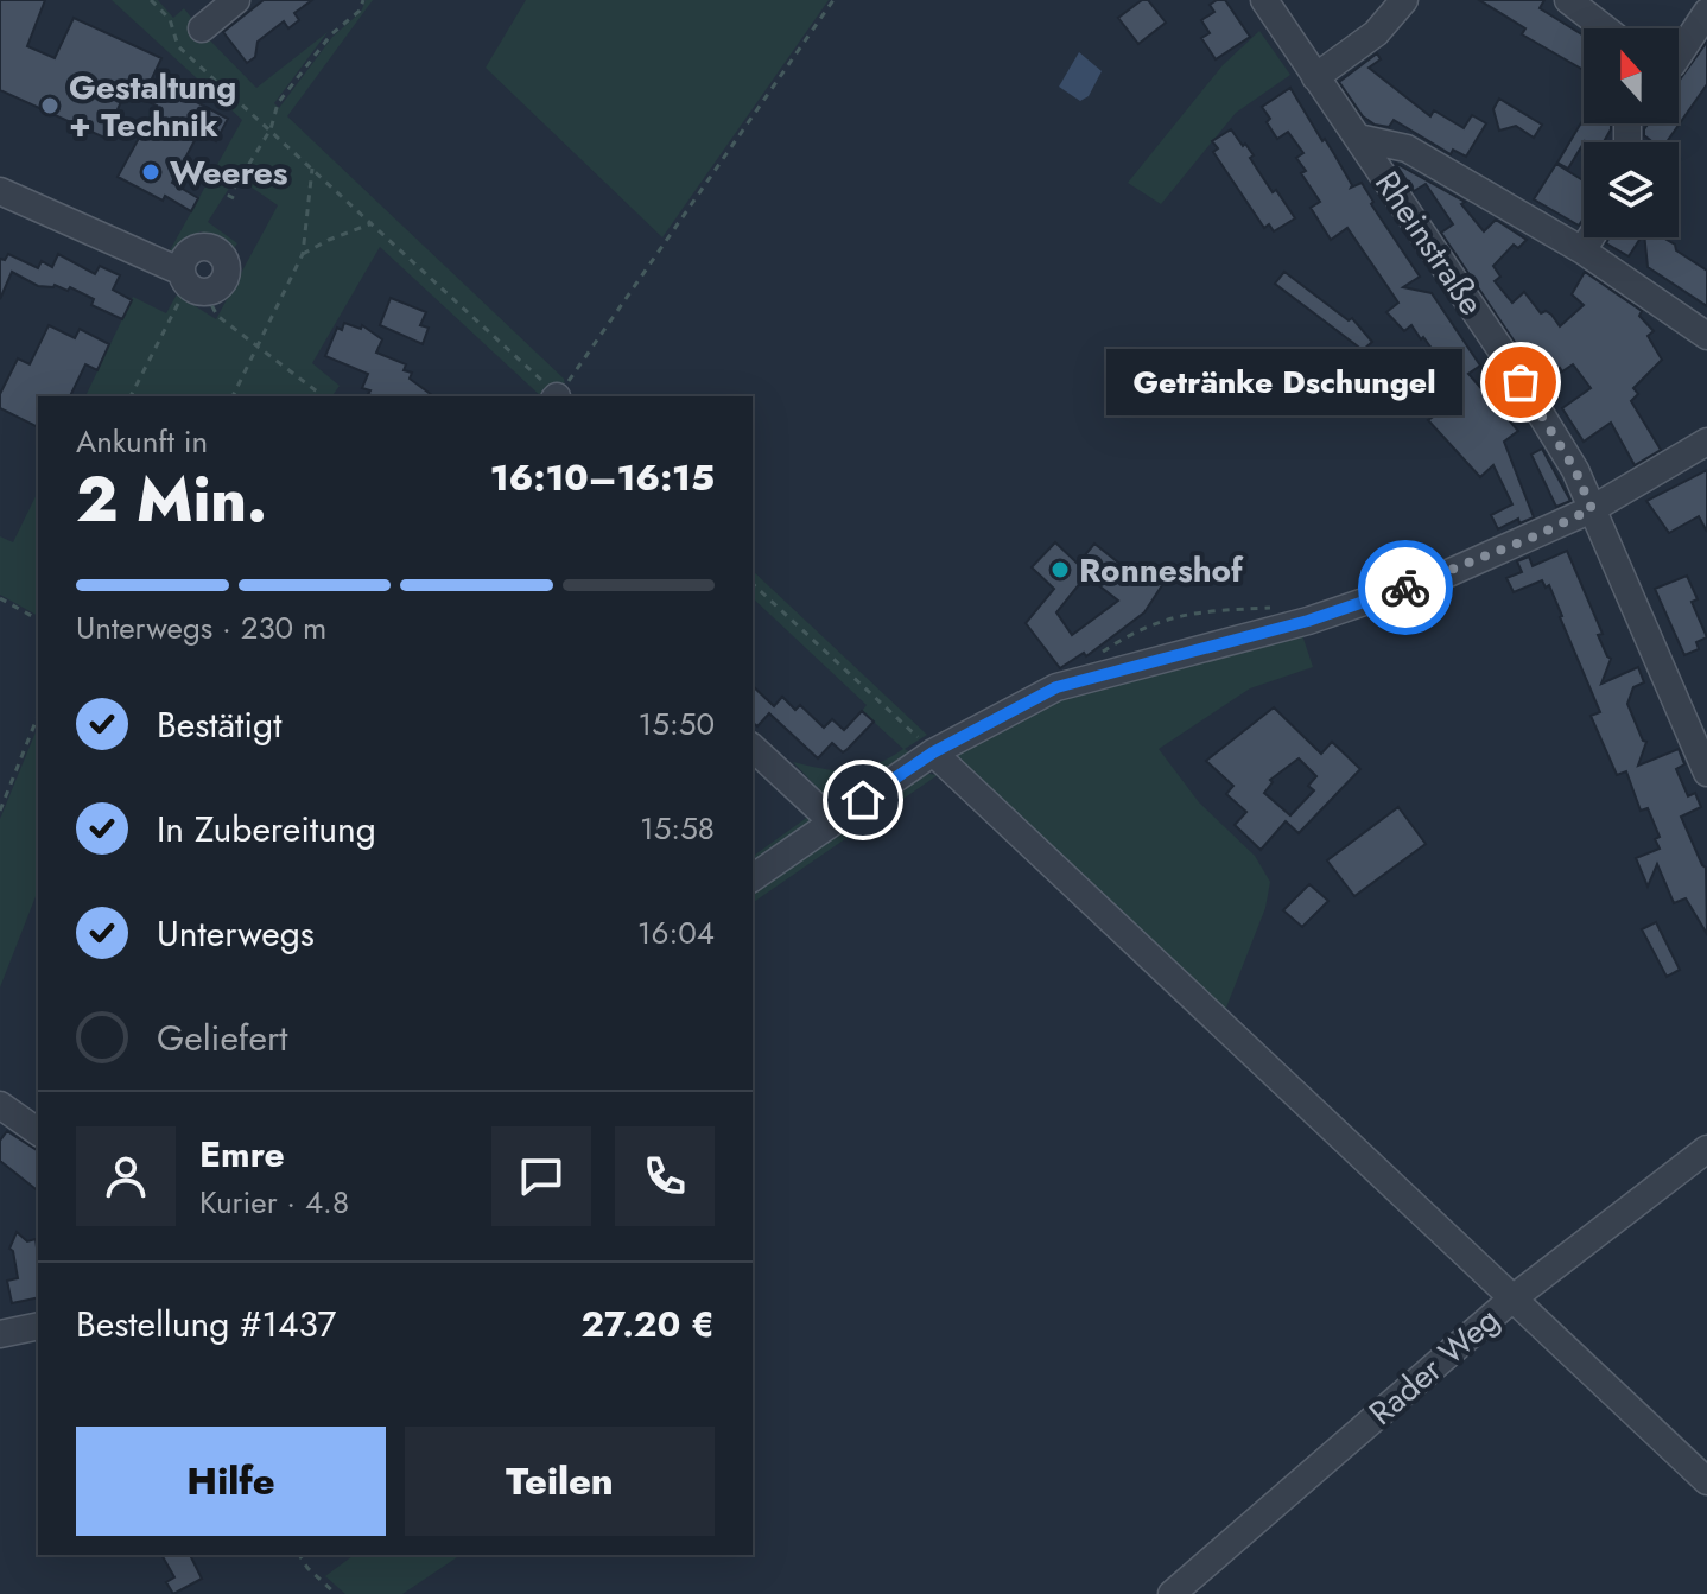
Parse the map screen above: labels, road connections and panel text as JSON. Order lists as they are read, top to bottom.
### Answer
{
  "streets": {
    "street": ["Rheinstraße", "Rader Weg"]
  },
  "places": [
    "Gestaltung + Technik",
    "Weeres",
    "Getränke Dschungel",
    "Ronneshof"
  ],
  "north": "top",
  "page": {
    "bubble": "Getränke Dschungel",
    "heading": ["2 Min.", "Ankunft in", "16:10–16:15"],
    "panel": [
      "Emre",
      "Kurier · 4.8",
      "Bestellung #1437",
      "27.20 €"
    ],
    "bar": "Unterwegs · 230 m",
    "list": [
      ["Bestätigt", "15:50"],
      ["In Zubereitung", "15:58"],
      ["Unterwegs", "16:04"],
      "Geliefert"
    ],
    "buttons": ["Hilfe", "Teilen"]
  }
}
